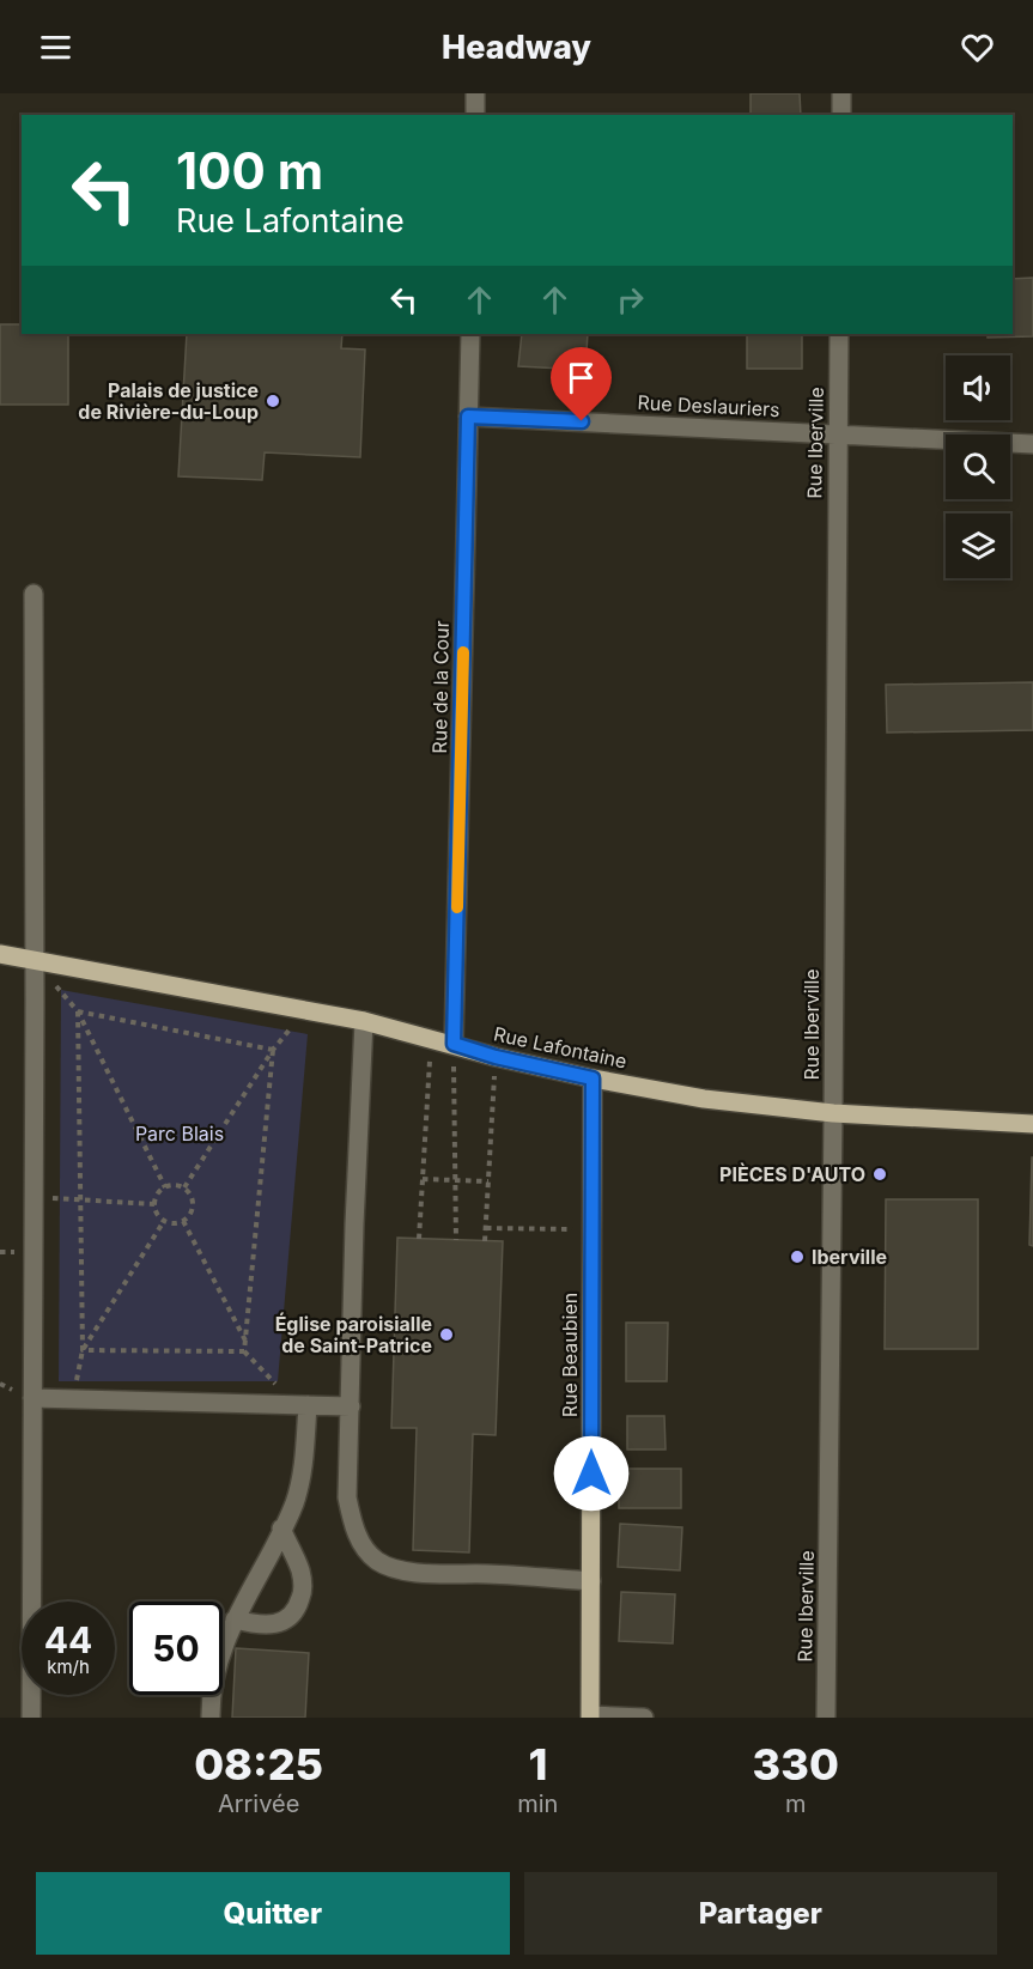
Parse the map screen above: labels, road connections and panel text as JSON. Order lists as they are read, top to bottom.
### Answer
{
  "streets": {
    "main road": ["Rue Lafontaine", "Rue Beaubien"],
    "street": ["Rue Deslauriers", "Rue Iberville", "Rue de la Cour"]
  },
  "crossings": [
    ["Rue Deslauriers", "Rue Iberville"],
    ["Rue Deslauriers", "Rue de la Cour"],
    ["Rue Iberville", "Rue Lafontaine"],
    ["Rue de la Cour", "Rue Lafontaine"],
    ["Rue Lafontaine", "Rue Beaubien"]
  ],
  "parks": ["Parc Blais"],
  "places": [
    "Palais de justice de Rivière-du-Loup",
    "PIÈCES D'AUTO",
    "Iberville",
    "Église paroisialle de Saint-Patrice"
  ],
  "page": {
    "header": "Headway",
    "turn": ["100 m", "Rue Lafontaine"],
    "speed": "44 km/h",
    "limit": "50",
    "eta": [
      "08:25",
      "Arrivée",
      "1",
      "min",
      "330",
      "m"
    ],
    "buttons": ["Quitter", "Partager"]
  }
}
